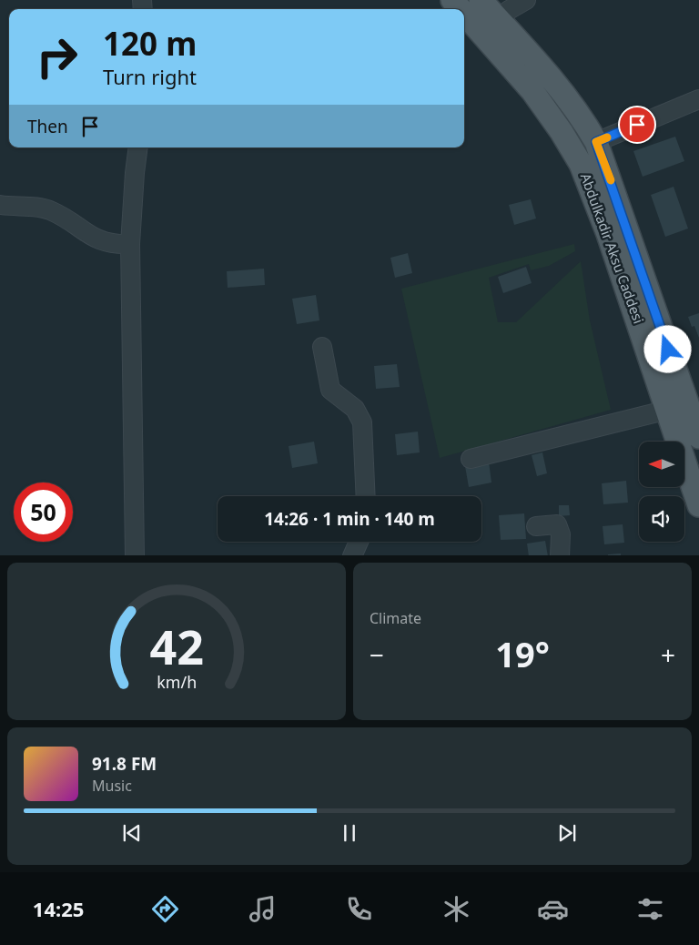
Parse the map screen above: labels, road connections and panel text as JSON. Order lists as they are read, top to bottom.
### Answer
{
  "streets": {
    "main road": ["Abdulkadir Aksu Caddesi"]
  },
  "north": "left",
  "page": {
    "turn": ["120 m", "Turn right"],
    "then": "Then",
    "limit": "50",
    "trip": "14:26 · 1 min · 140 m",
    "tile": "Climate",
    "heat": ["−", "19°", "+"],
    "song": ["91.8 FM", "Music"],
    "tabs": "14:25",
    "gauge": ["42", "km/h"]
  }
}
